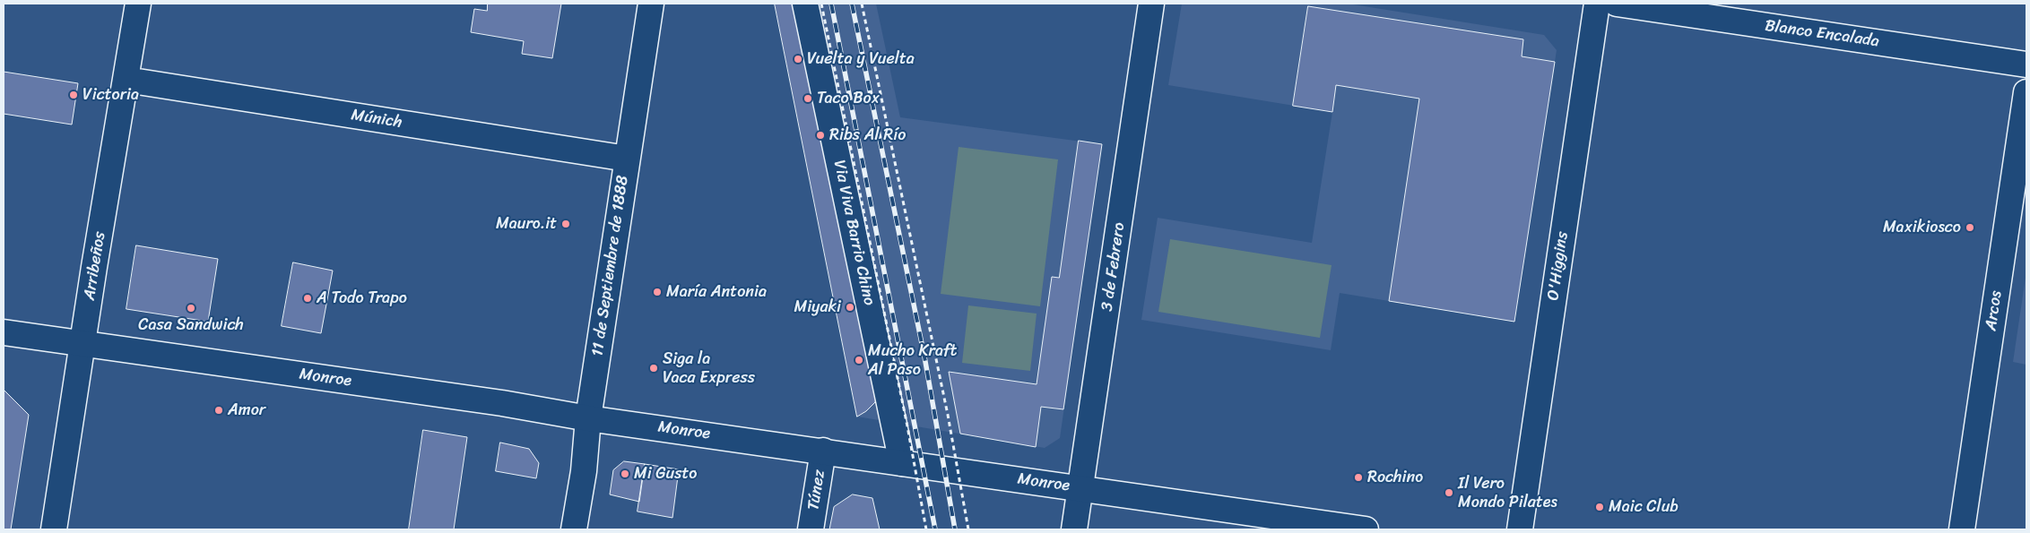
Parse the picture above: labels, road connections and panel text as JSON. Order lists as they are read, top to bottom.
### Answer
{
  "streets": {
    "street": [
      "Blanco Encalada",
      "Múnich",
      "Via Viva Barrio Chino",
      "Arribeños",
      "11 de Septiembre de 1888",
      "O'Higgins",
      "3 de Febrero",
      "Arcos",
      "Monroe",
      "Túnez"
    ]
  },
  "crossings": [
    ["Múnich", "Arribeños"],
    ["Múnich", "11 de Septiembre de 1888"],
    ["Via Viva Barrio Chino", "Monroe"],
    ["Arribeños", "Monroe"],
    ["11 de Septiembre de 1888", "Monroe"],
    ["3 de Febrero", "Monroe"],
    ["Monroe", "Túnez"]
  ],
  "places": [
    "Vuelta y Vuelta",
    "Victoria",
    "Taco Box",
    "Ribs Al Río",
    "Mauro.it",
    "Maxikiosco",
    "María Antonia",
    "A Todo Trapo",
    "Miyaki",
    "Casa Sandwich",
    "Mucho Kraft Al Paso",
    "Siga la Vaca Express",
    "Amor",
    "Mi Gusto",
    "Rochino",
    "Il Vero Mondo Pilates",
    "Maic Club"
  ]
}
